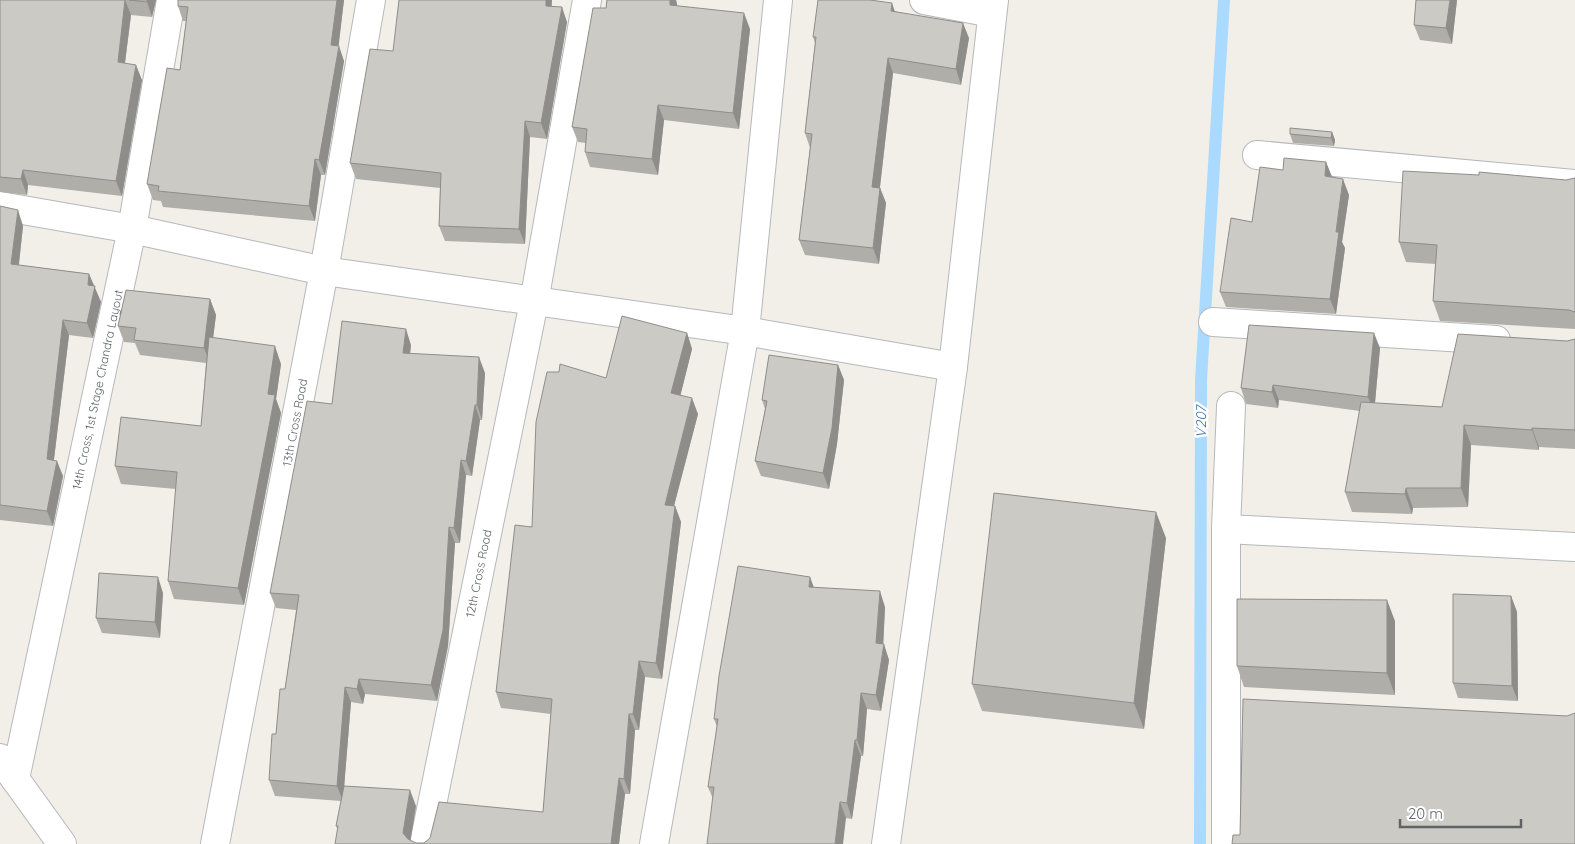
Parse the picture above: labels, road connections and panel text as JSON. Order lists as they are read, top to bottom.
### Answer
{
  "streets": {
    "street": ["14th Cross, 1st Stage Chandra Layout", "13th Cross Road", "12th Cross Road"]
  },
  "water": ["V207"],
  "scale_bar": "20 m"
}
